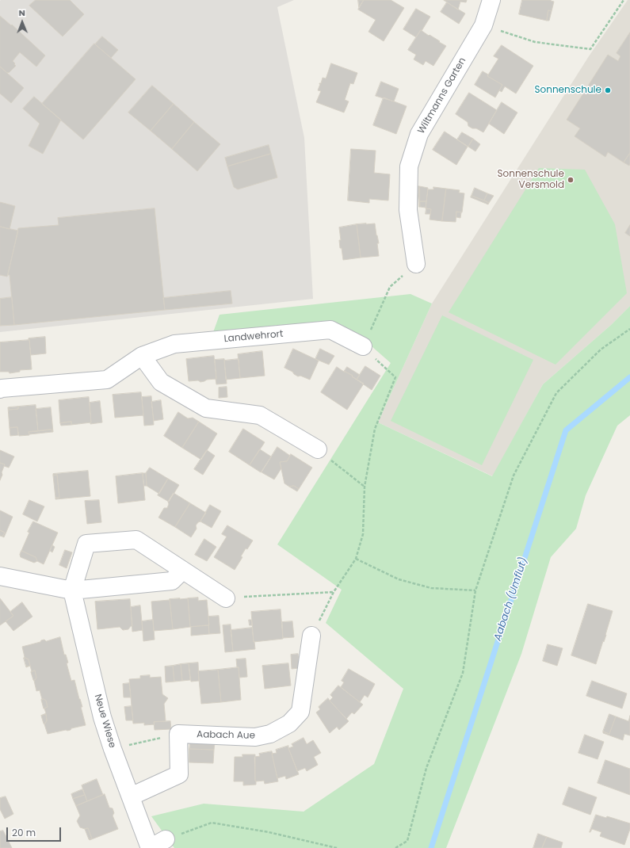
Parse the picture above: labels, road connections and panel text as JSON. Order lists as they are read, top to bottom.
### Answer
{
  "streets": {
    "street": [
      "Wiltmanns Garten",
      "Landwehrort",
      "Neue Wiese",
      "Aabach Aue"
    ]
  },
  "water": ["Aabach (Umflut)"],
  "places": ["Sonnenschule", "Sonnenschule Versmold"],
  "scale_bar": "20 m",
  "north": "top"
}
